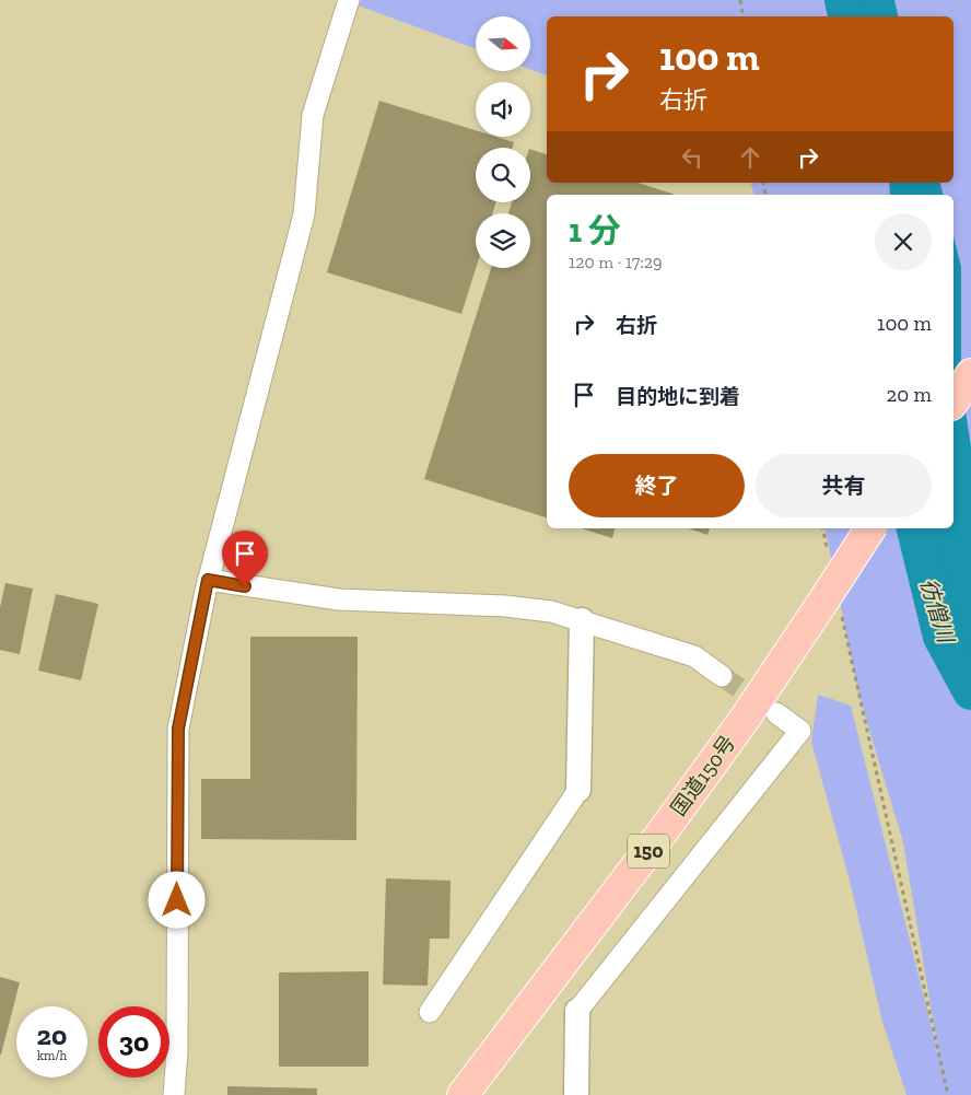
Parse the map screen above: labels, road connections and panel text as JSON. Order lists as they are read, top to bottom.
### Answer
{
  "streets": {
    "highway": ["国道150号", "150"]
  },
  "water": ["彷僧川"],
  "north": "right",
  "page": {
    "turn": ["100 m", "右折"],
    "heading": ["1 分", "120 m · 17:29"],
    "list": [
      {
        "name": "右折",
        "value": "100 m"
      },
      {
        "name": "目的地に到着",
        "value": "20 m"
      }
    ],
    "buttons": ["終了", "共有"],
    "speed": "20 km/h",
    "limit": "30"
  }
}
